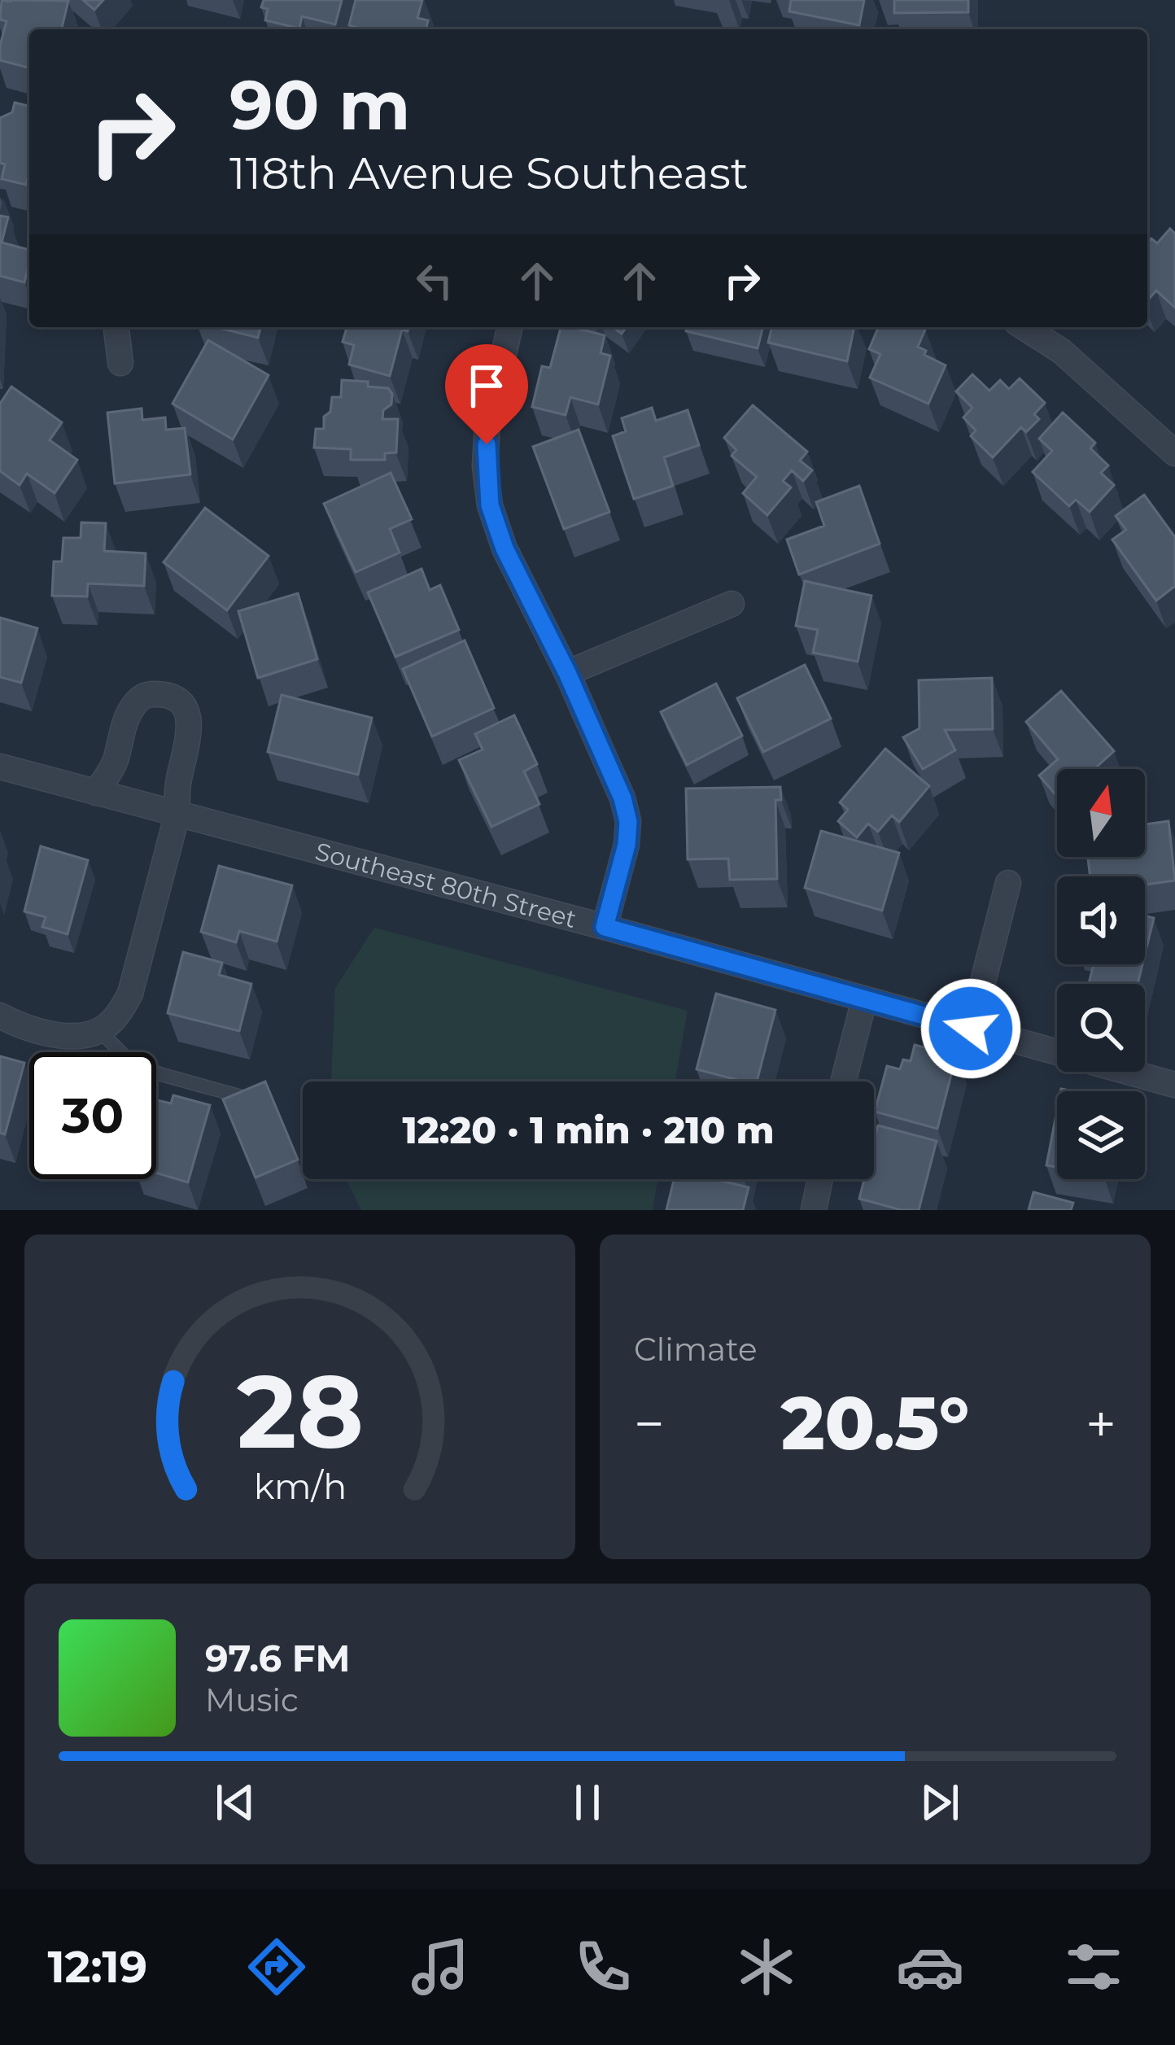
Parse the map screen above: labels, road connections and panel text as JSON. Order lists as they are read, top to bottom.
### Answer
{
  "streets": {
    "street": ["Southeast 80th Street"]
  },
  "north": "top",
  "page": {
    "turn": ["90 m", "118th Avenue Southeast"],
    "limit": "30",
    "trip": "12:20 · 1 min · 210 m",
    "tile": "Climate",
    "heat": ["−", "20.5°", "+"],
    "song": ["97.6 FM", "Music"],
    "tabs": "12:19",
    "gauge": ["28", "km/h"]
  }
}
